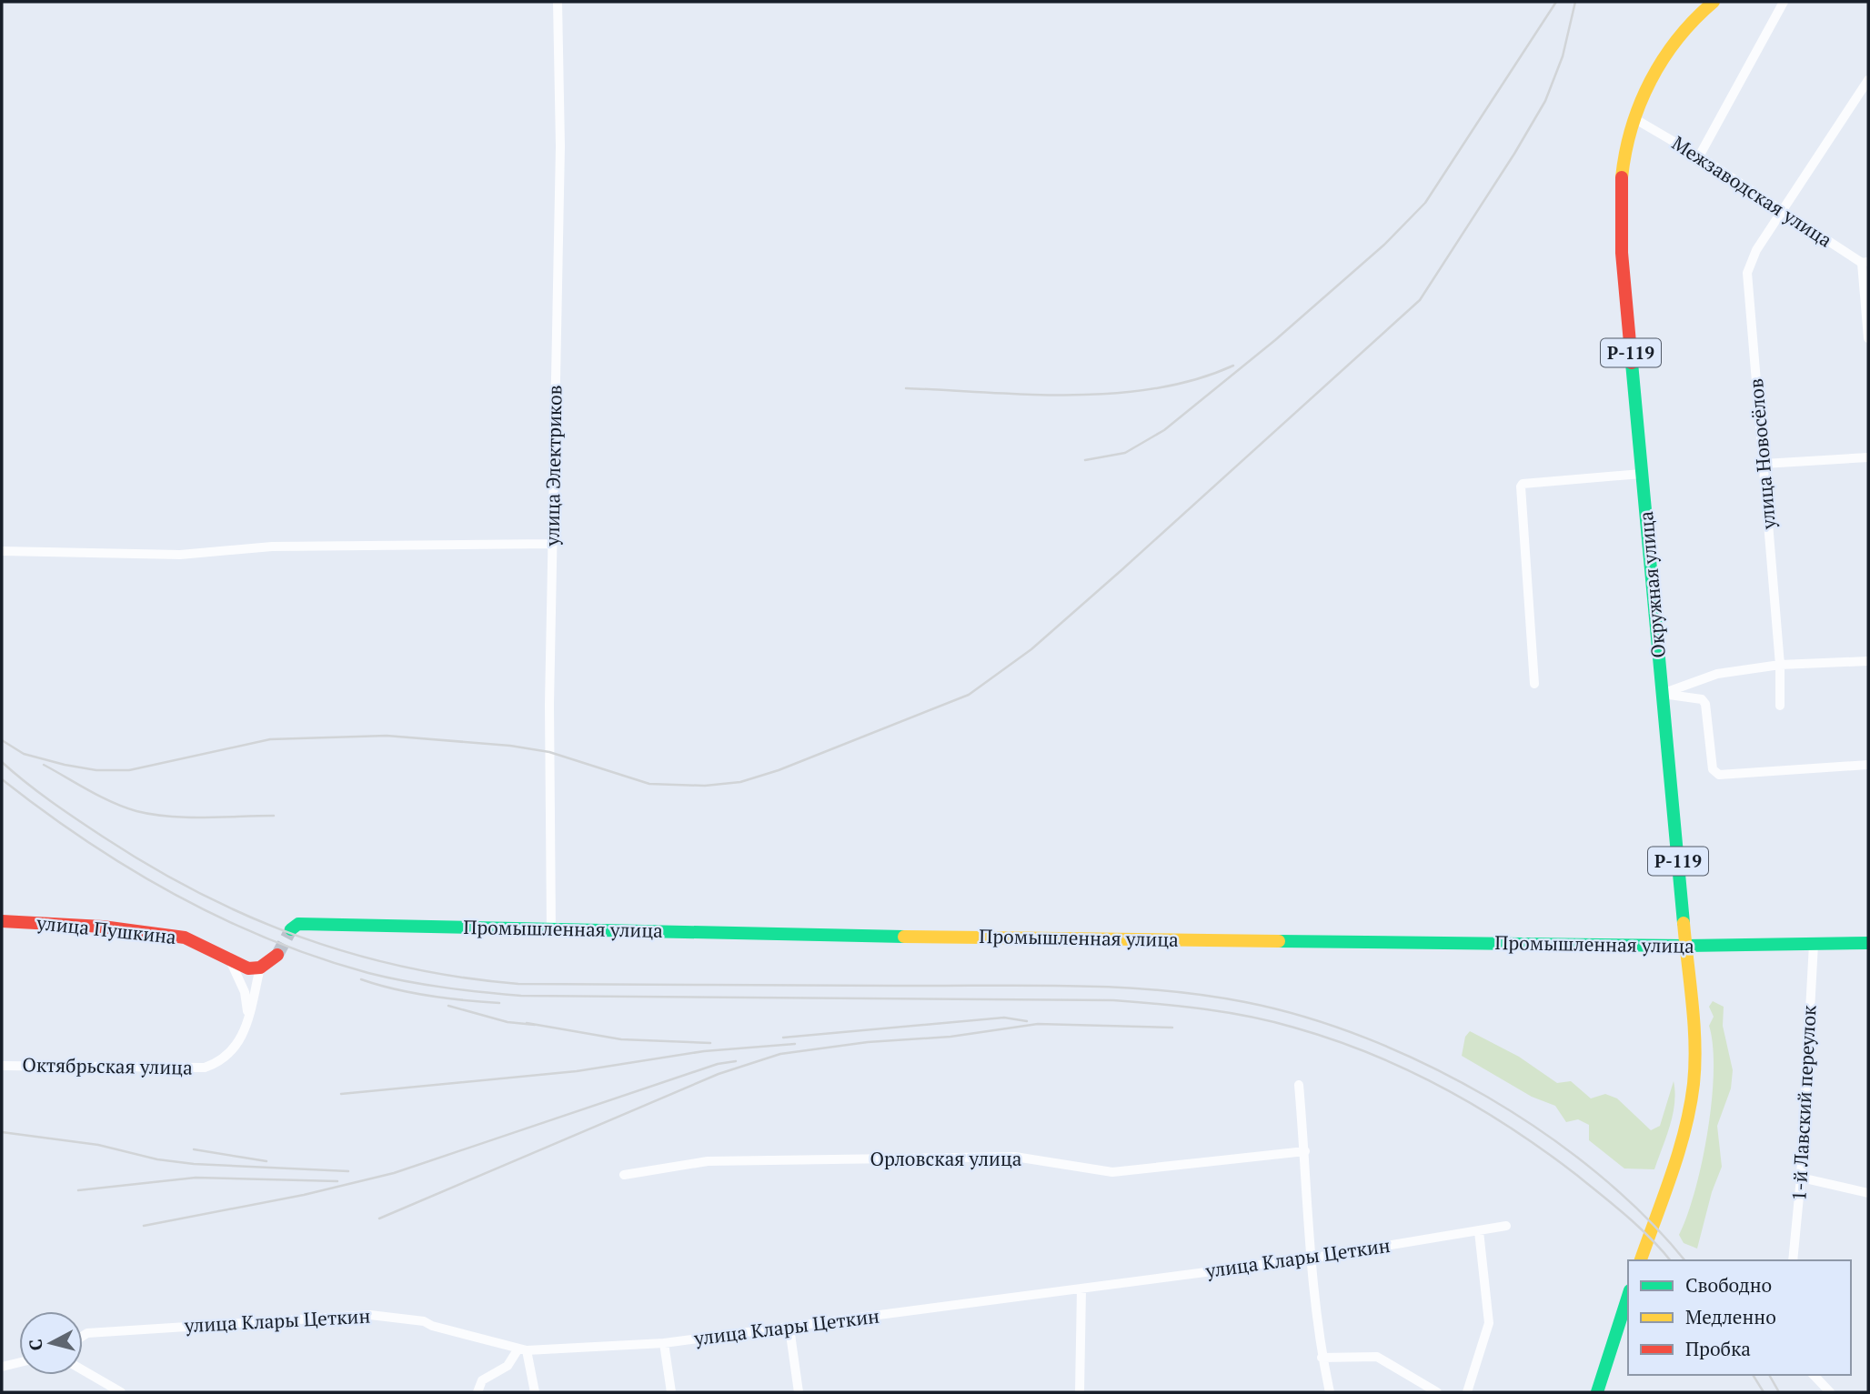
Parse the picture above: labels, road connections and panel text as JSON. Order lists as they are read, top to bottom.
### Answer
{
  "streets": {
    "main road": [
      "Р-119",
      "Окружная улица",
      "Промышленная улица",
      "улица Пушкина"
    ],
    "street": [
      "Межзаводская улица",
      "улица Новосёлов",
      "улица Электриков",
      "Октябрьская улица",
      "1-й Лавский переулок",
      "Орловская улица",
      "улица Клары Цеткин"
    ]
  },
  "crossings": [
    ["Межзаводская улица", "улица Новосёлов"],
    ["Межзаводская улица", "Окружная улица"],
    ["улица Электриков", "Промышленная улица"],
    ["Окружная улица", "Промышленная улица"],
    ["Промышленная улица", "1-й Лавский переулок"],
    ["улица Пушкина", "Октябрьская улица"]
  ],
  "legend": ["Свободно", "Медленно", "Пробка"],
  "north": "left"
}
